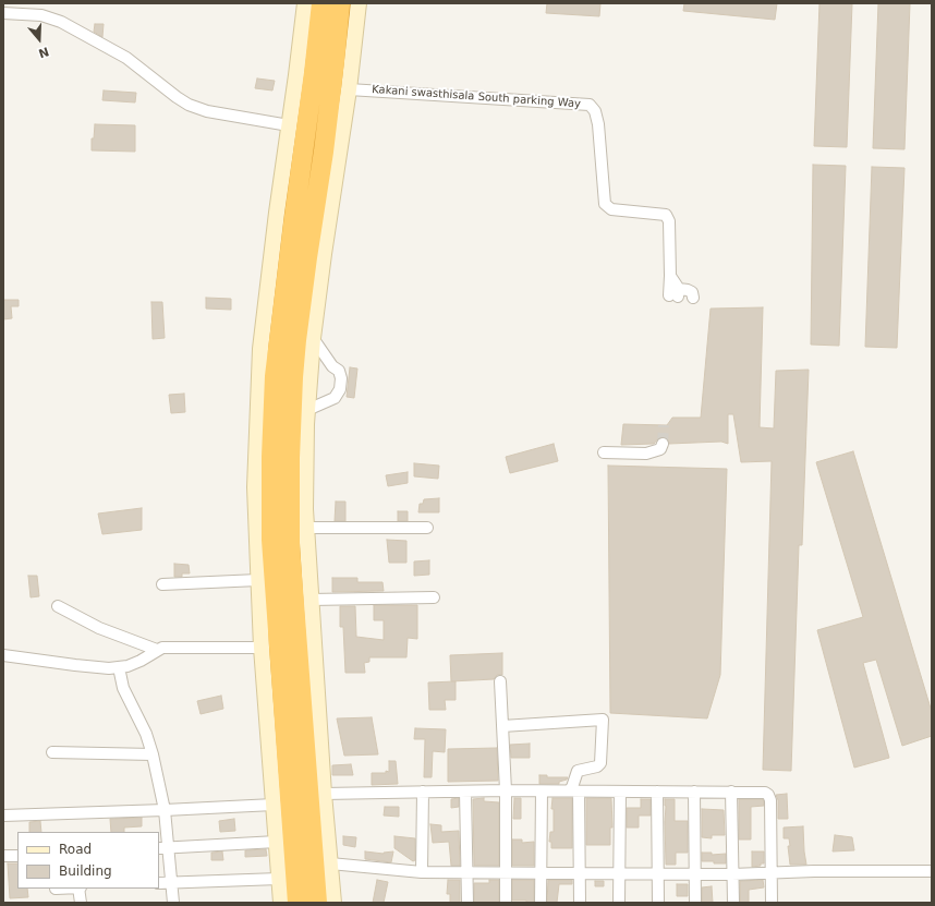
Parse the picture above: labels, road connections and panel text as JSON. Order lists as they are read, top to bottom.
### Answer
{
  "streets": {
    "street": ["Kakani swasthisala South parking Way"]
  },
  "legend": ["Road", "Building"],
  "north": "bottom"
}
